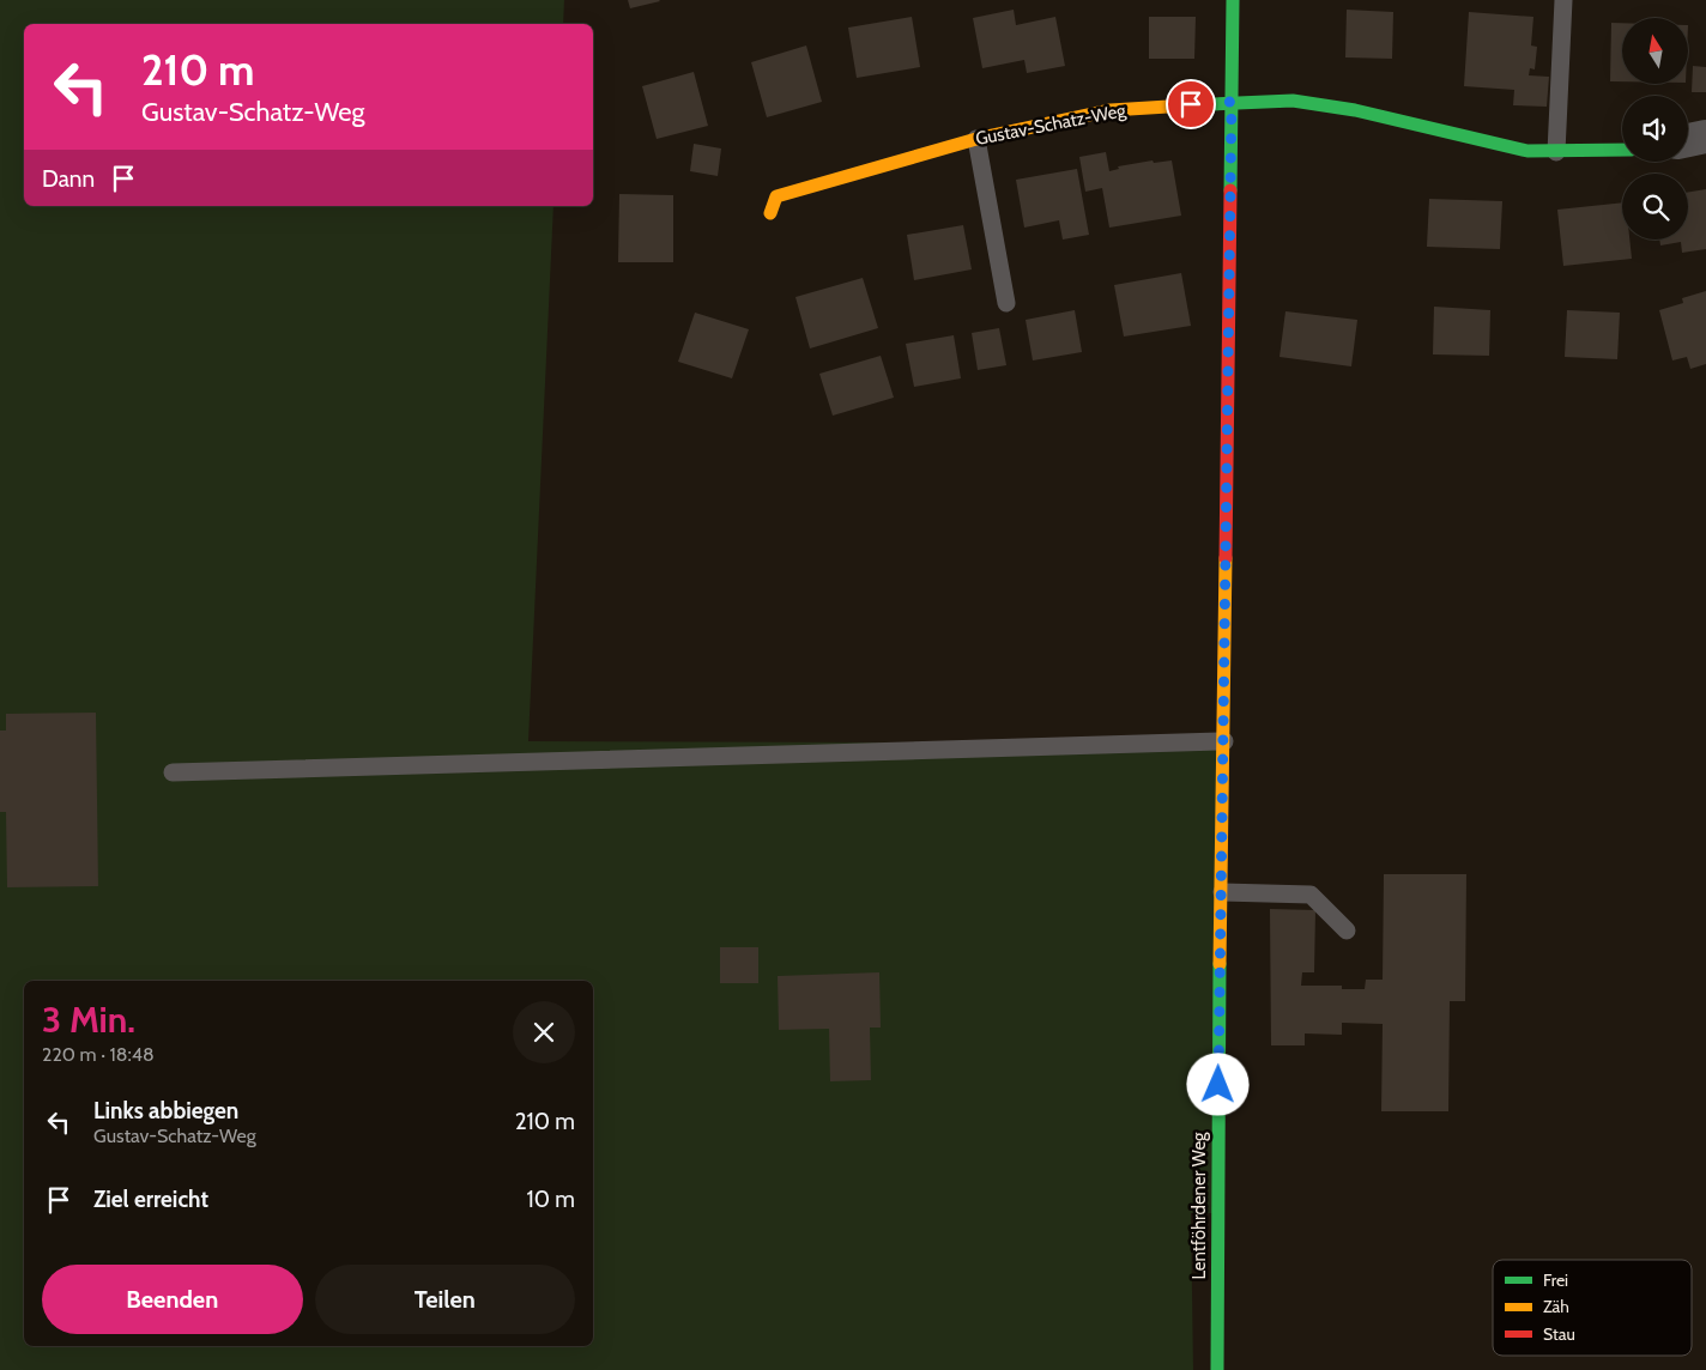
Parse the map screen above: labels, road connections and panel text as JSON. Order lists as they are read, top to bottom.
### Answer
{
  "streets": {
    "street": ["Gustav-Schatz-Weg", "Lentföhrdener Weg"]
  },
  "crossings": [
    ["Gustav-Schatz-Weg", "Lentföhrdener Weg"]
  ],
  "legend": ["Frei", "Zäh", "Stau"],
  "north": "top",
  "page": {
    "turn": ["210 m", "Gustav-Schatz-Weg"],
    "then": "Dann",
    "heading": ["3 Min.", "220 m · 18:48"],
    "list": [
      {
        "name": "Links abbiegen",
        "note": "Gustav-Schatz-Weg",
        "value": "210 m"
      },
      {
        "name": "Ziel erreicht",
        "value": "10 m"
      }
    ],
    "buttons": ["Beenden", "Teilen"]
  }
}
